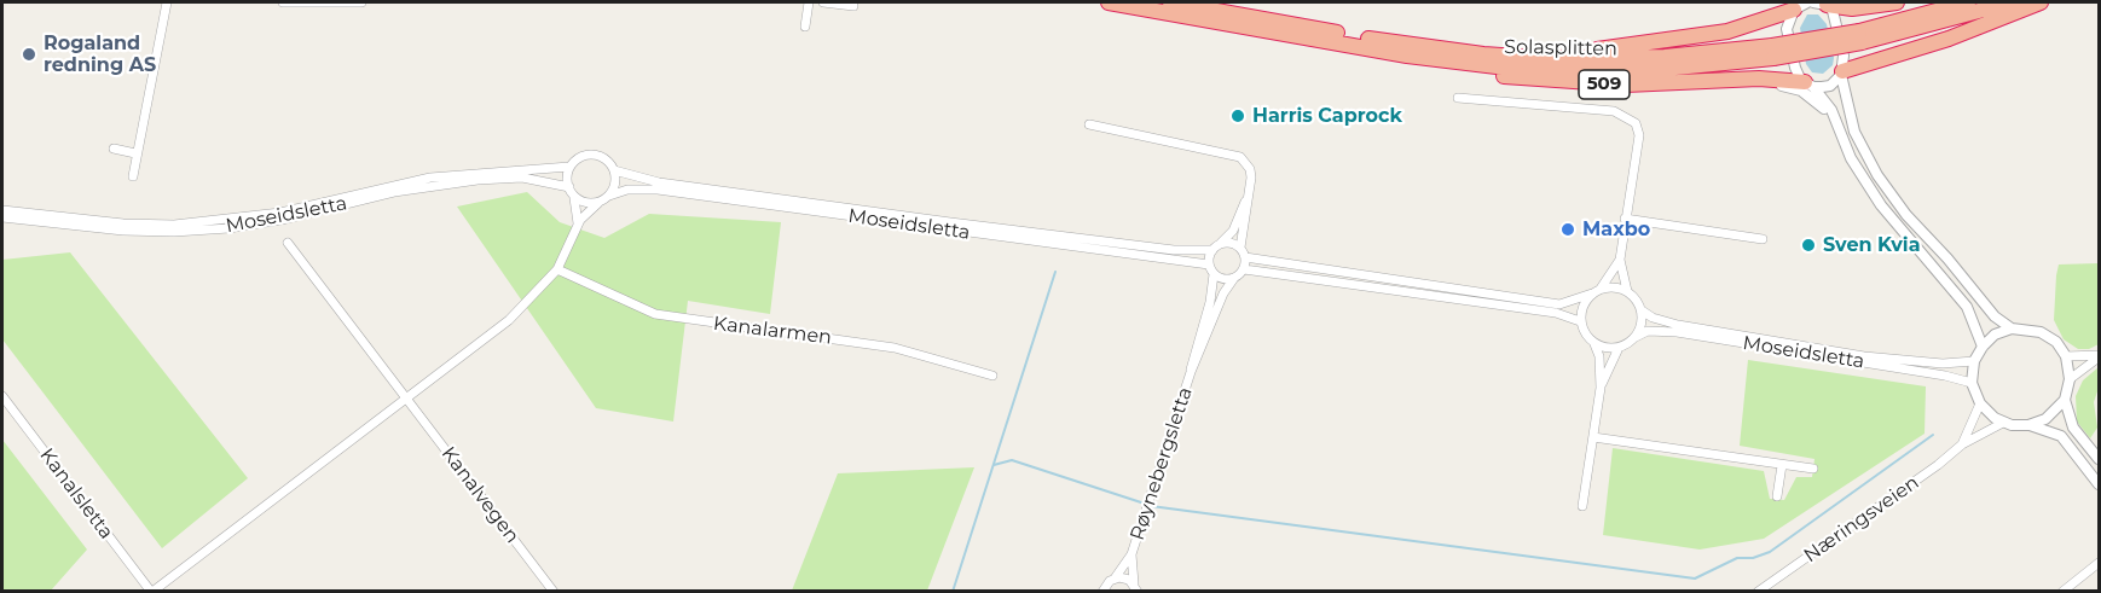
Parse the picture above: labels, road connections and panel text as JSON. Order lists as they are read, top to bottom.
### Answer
{
  "streets": {
    "highway": ["Solasplitten", "509"],
    "street": [
      "Moseidsletta",
      "Kanalarmen",
      "Røynebergsletta",
      "Kanalsletta",
      "Kanalvegen",
      "Næringsveien"
    ]
  },
  "crossings": [
    ["Solasplitten", "509"],
    ["Moseidsletta", "Røynebergsletta"],
    ["Moseidsletta", "Næringsveien"]
  ],
  "places": [
    "Rogaland redning AS",
    "Harris Caprock",
    "Maxbo",
    "Sven Kvia"
  ]
}
